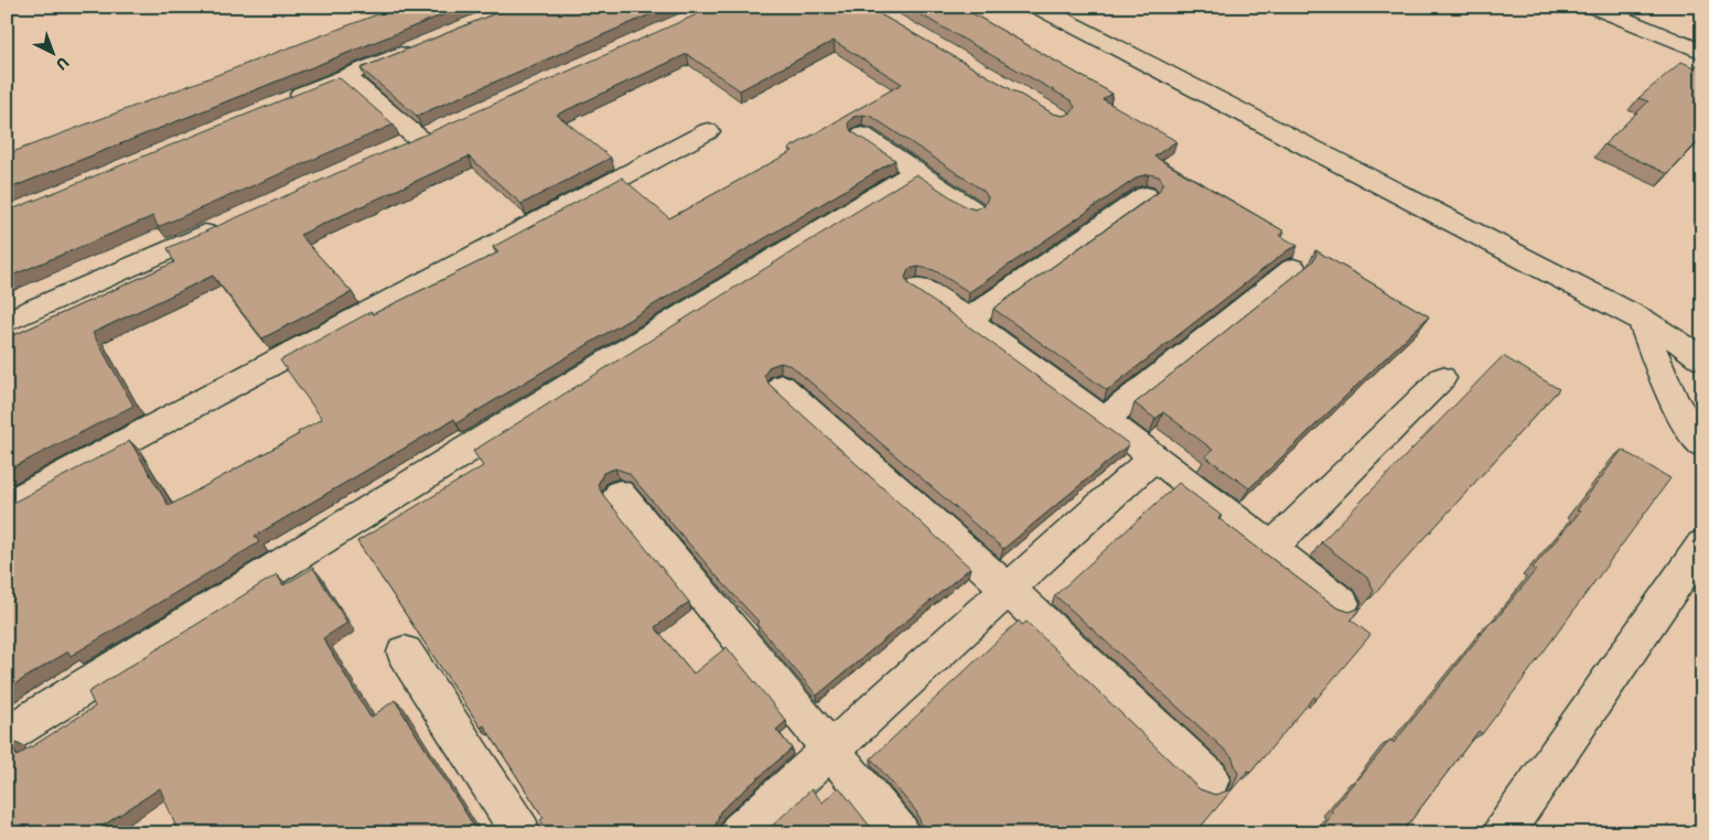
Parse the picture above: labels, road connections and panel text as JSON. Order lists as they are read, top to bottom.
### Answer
{
  "north": "bottom right"
}
